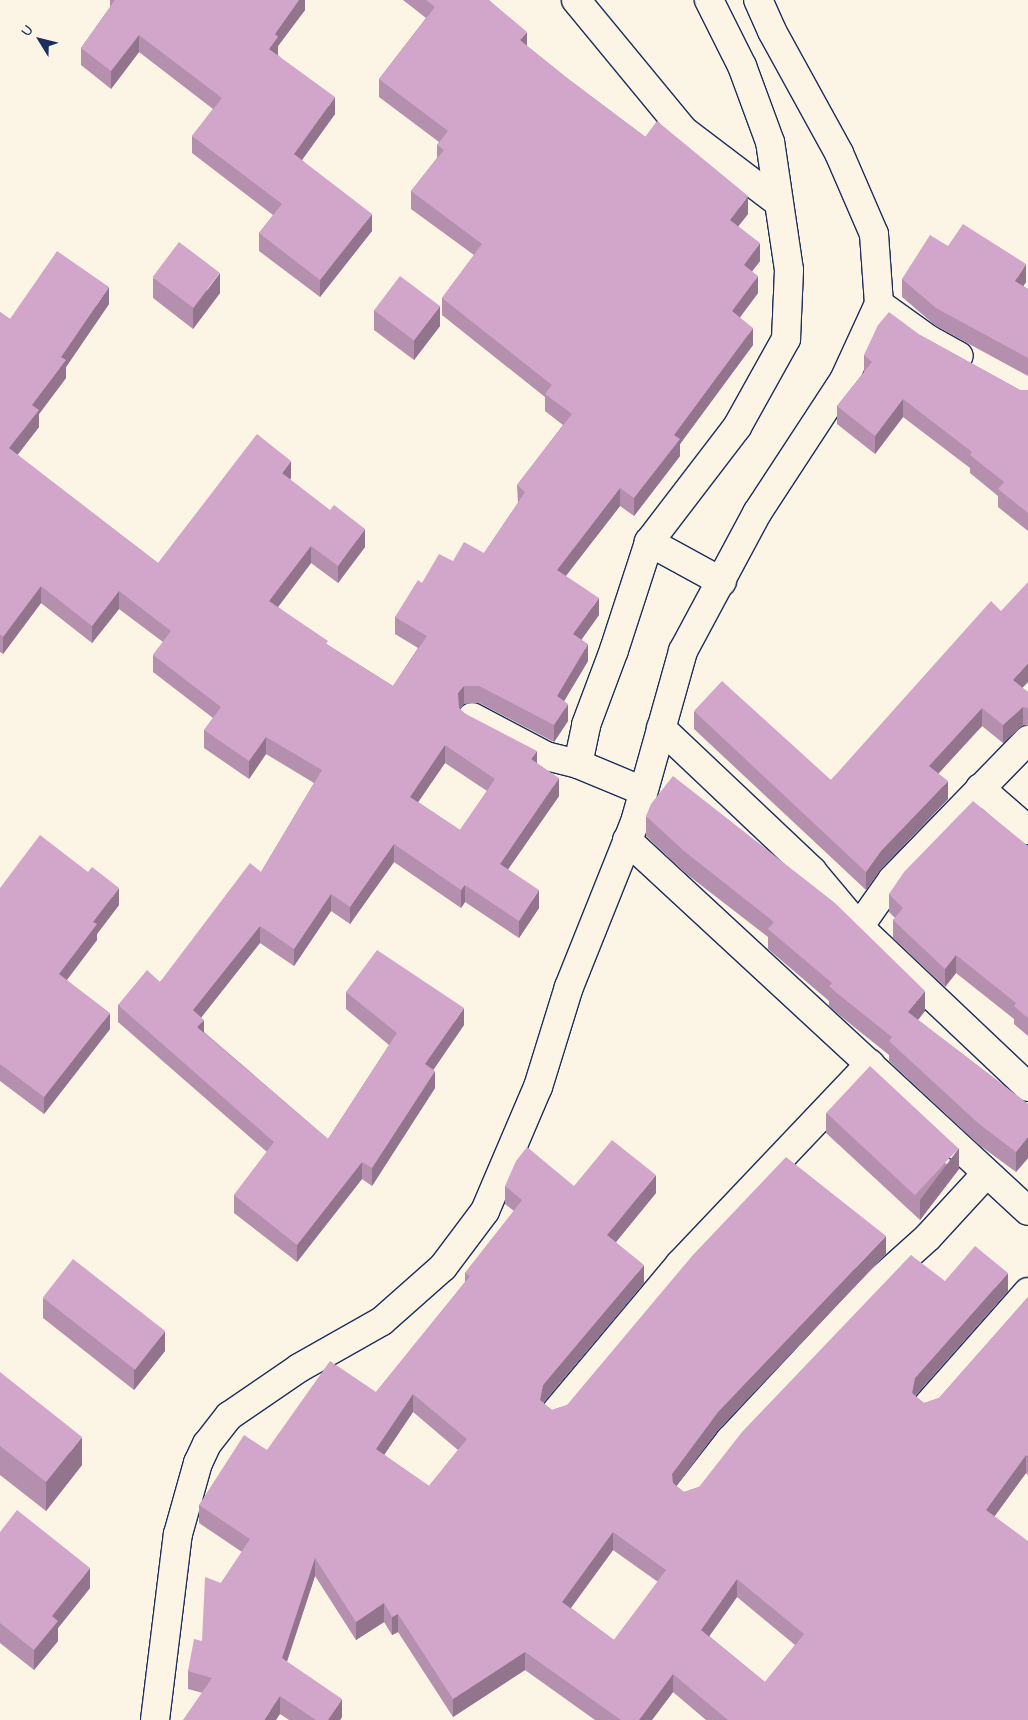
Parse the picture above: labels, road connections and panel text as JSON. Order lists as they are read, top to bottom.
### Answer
{
  "north": "top left"
}
